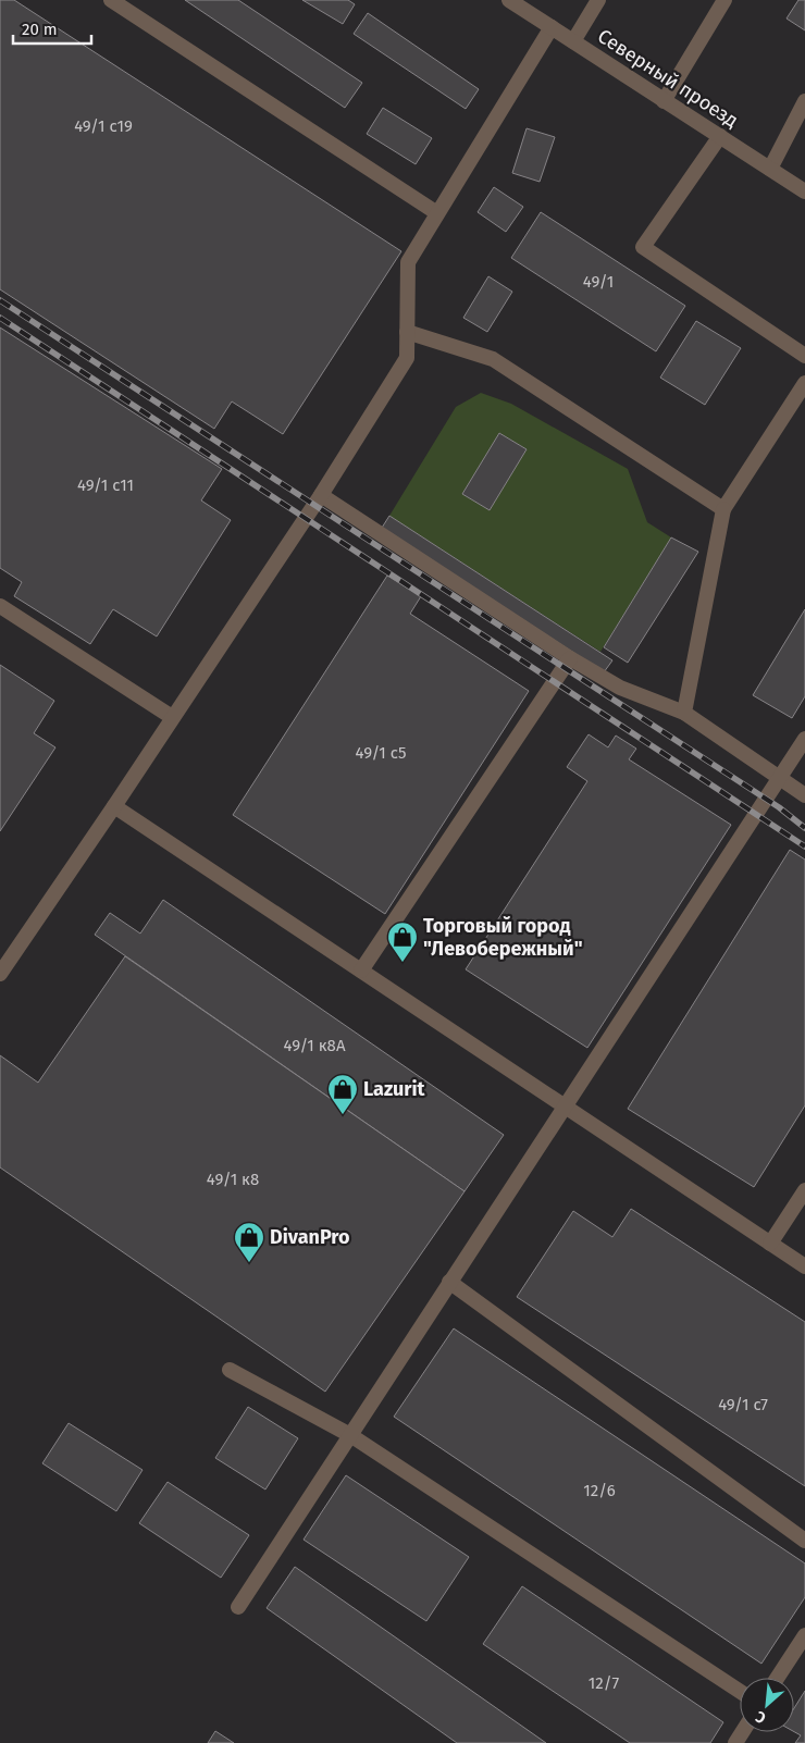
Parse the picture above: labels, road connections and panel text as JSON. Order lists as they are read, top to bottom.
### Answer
{
  "streets": {
    "street": ["Северный проезд"]
  },
  "places": {
    "shop": ["Торговый город \"Левобережный\"", "Lazurit", "DivanPro"]
  },
  "house_numbers": [
    "49/1 с19",
    "49/1",
    "49/1 с11",
    "49/1 с5",
    "49/1 к8А",
    "49/1 к8",
    "49/1 с7",
    "12/6",
    "12/7"
  ],
  "scale_bar": "20 m",
  "north": "bottom left"
}
